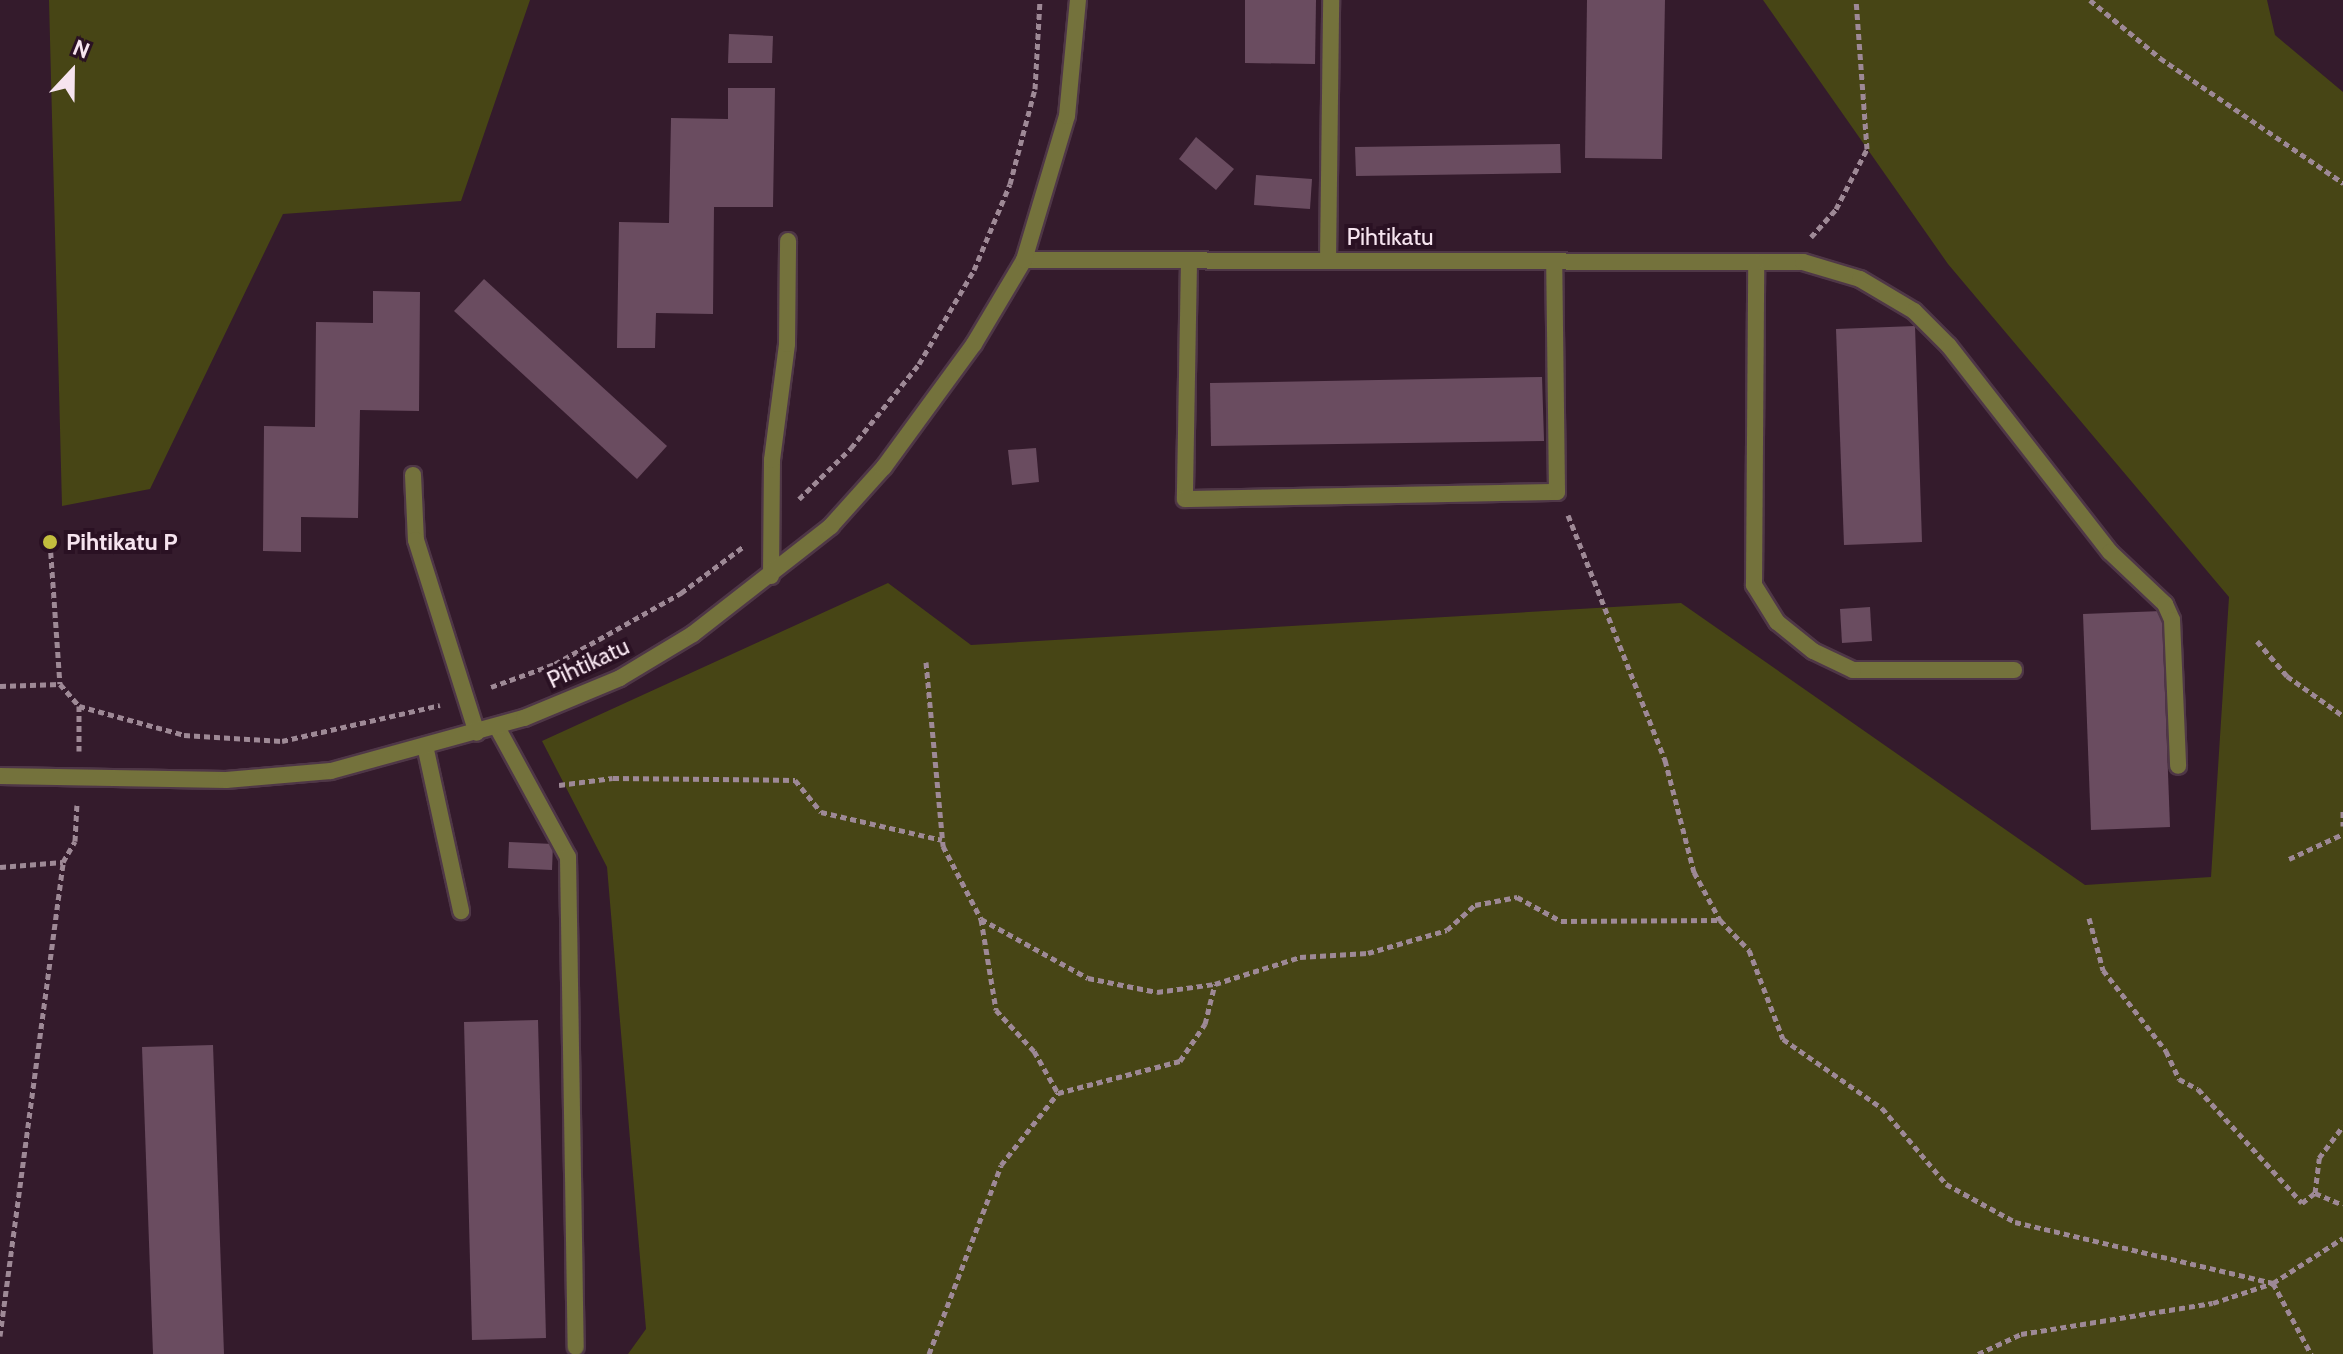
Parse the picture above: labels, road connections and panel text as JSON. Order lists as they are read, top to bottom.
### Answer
{
  "streets": {
    "street": ["Pihtikatu"]
  },
  "places": ["Pihtikatu P"],
  "north": "top"
}
